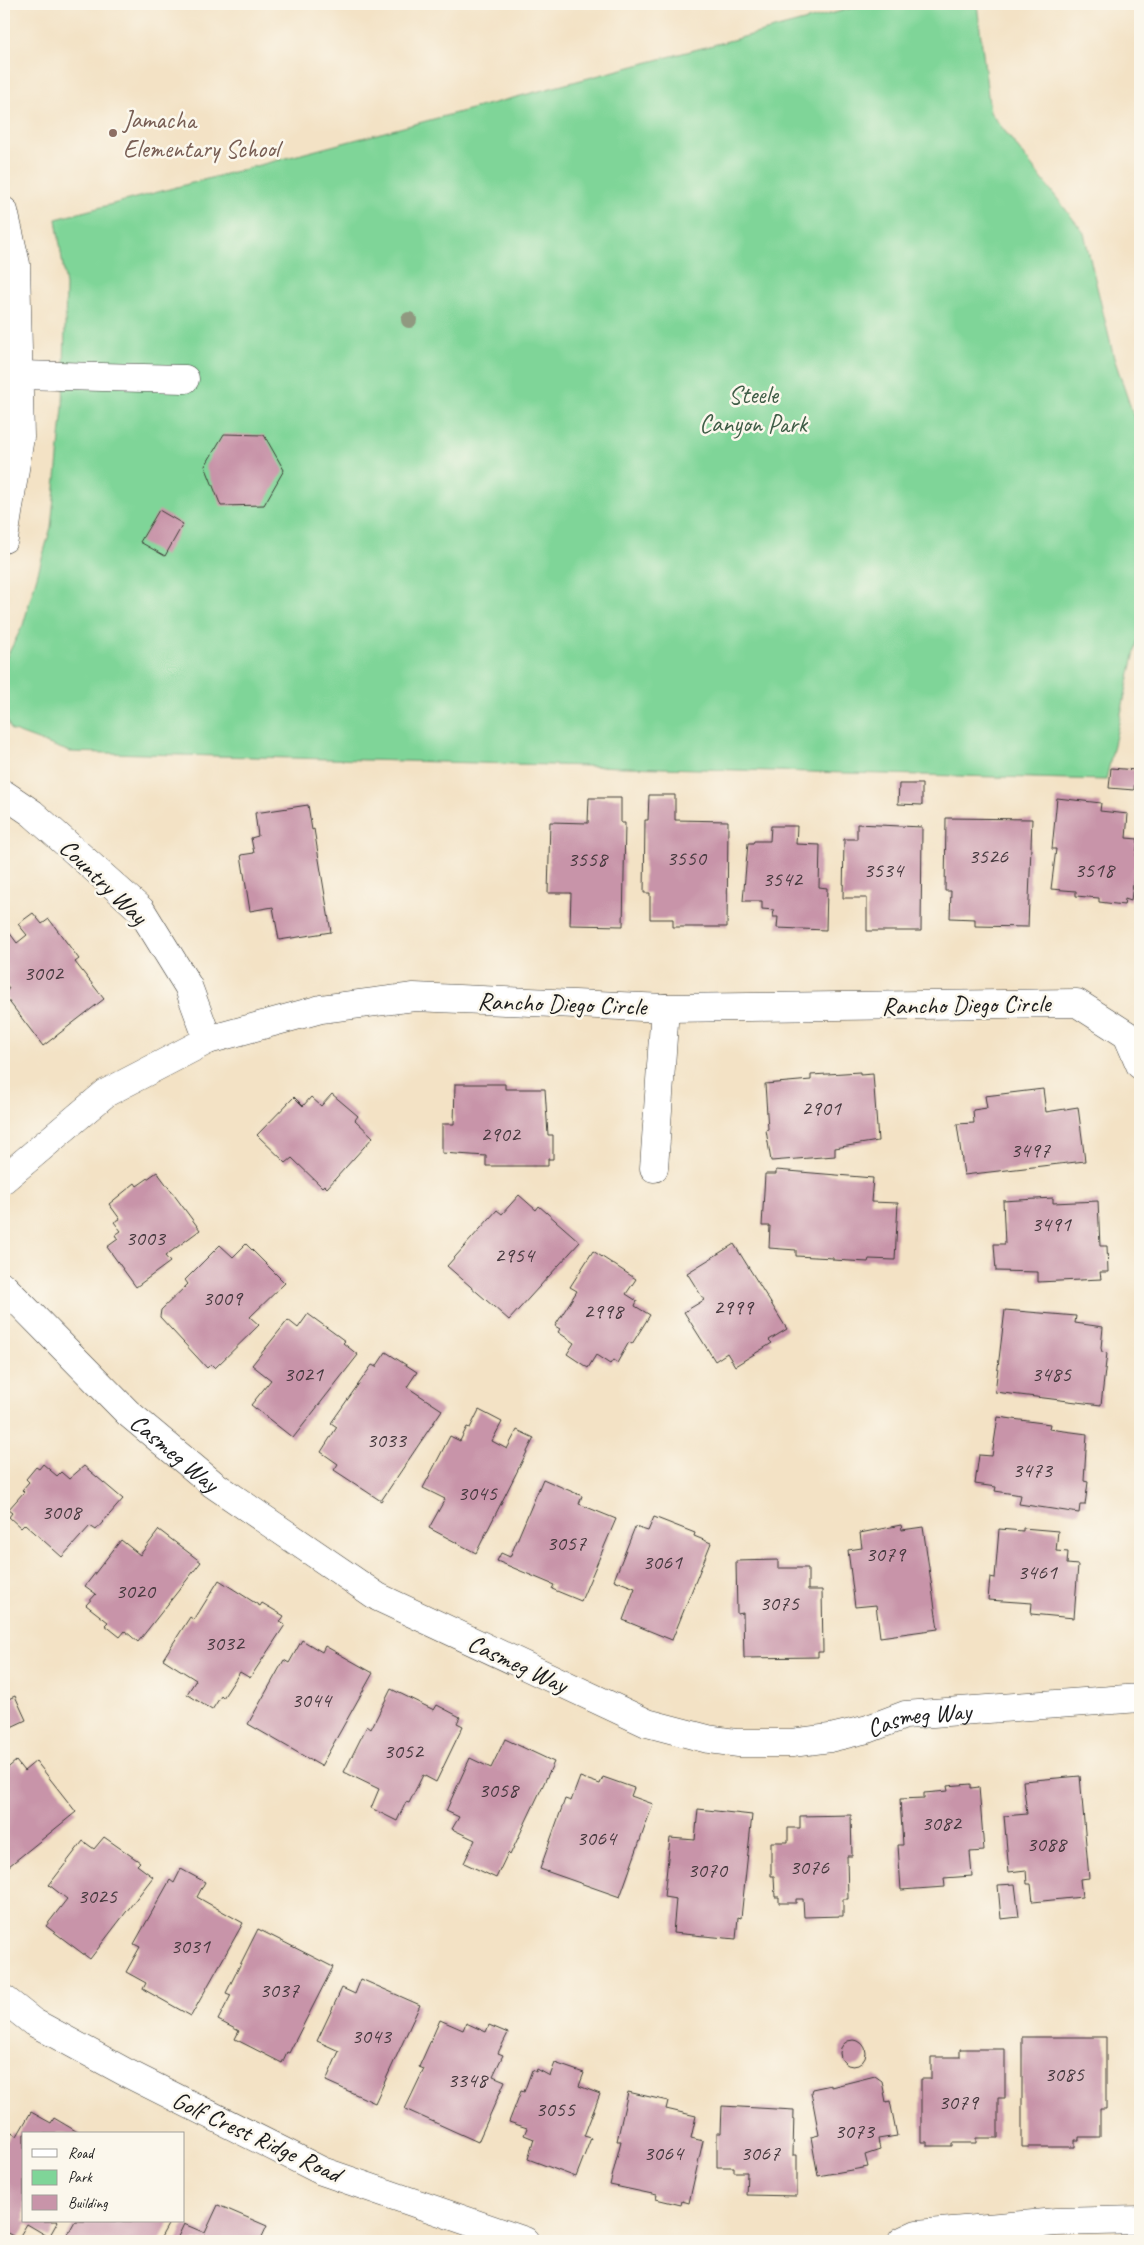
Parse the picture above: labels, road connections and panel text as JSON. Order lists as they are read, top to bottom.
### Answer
{
  "streets": {
    "street": [
      "Country Way",
      "Rancho Diego Circle",
      "Casmeg Way",
      "Golf Crest Ridge Road"
    ]
  },
  "crossings": [
    ["Country Way", "Rancho Diego Circle"]
  ],
  "parks": ["Steele Canyon Park"],
  "places": ["Jamacha Elementary School"],
  "house_numbers": [
    "3526",
    "3550",
    "3558",
    "3534",
    "3518",
    "3542",
    "3002",
    "2901",
    "2902",
    "3497",
    "3491",
    "3003",
    "2954",
    "3009",
    "2999",
    "2998",
    "3021",
    "3485",
    "3033",
    "3473",
    "3045",
    "3008",
    "3057",
    "3079",
    "3061",
    "3461",
    "3020",
    "3075",
    "3032",
    "3044",
    "3052",
    "3058",
    "3082",
    "3064",
    "3088",
    "3076",
    "3070",
    "3025",
    "3031",
    "3037",
    "3043",
    "3085",
    "3348",
    "3079",
    "3055",
    "3073",
    "3064",
    "3067"
  ],
  "legend": ["Road", "Park", "Building"]
}
